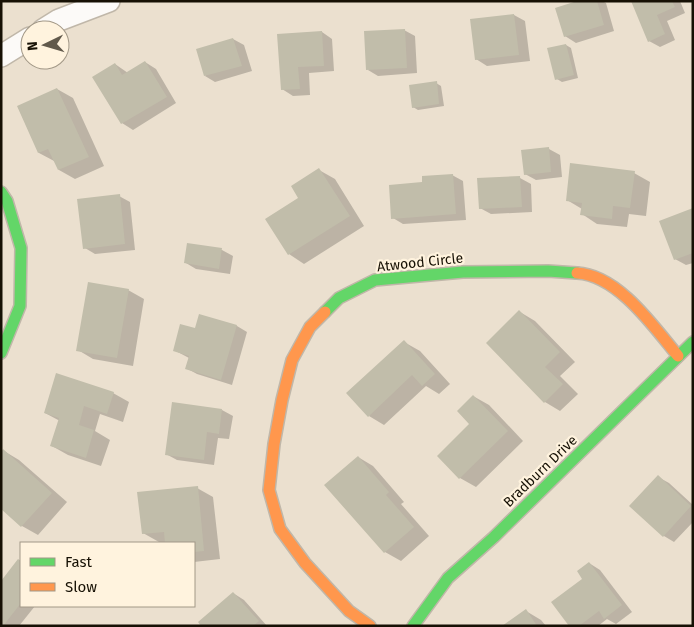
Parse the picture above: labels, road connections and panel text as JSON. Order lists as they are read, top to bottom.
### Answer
{
  "streets": {
    "street": ["Atwood Circle", "Bradburn Drive"]
  },
  "crossings": [
    ["Atwood Circle", "Bradburn Drive"]
  ],
  "legend": ["Fast", "Slow"],
  "north": "left"
}
